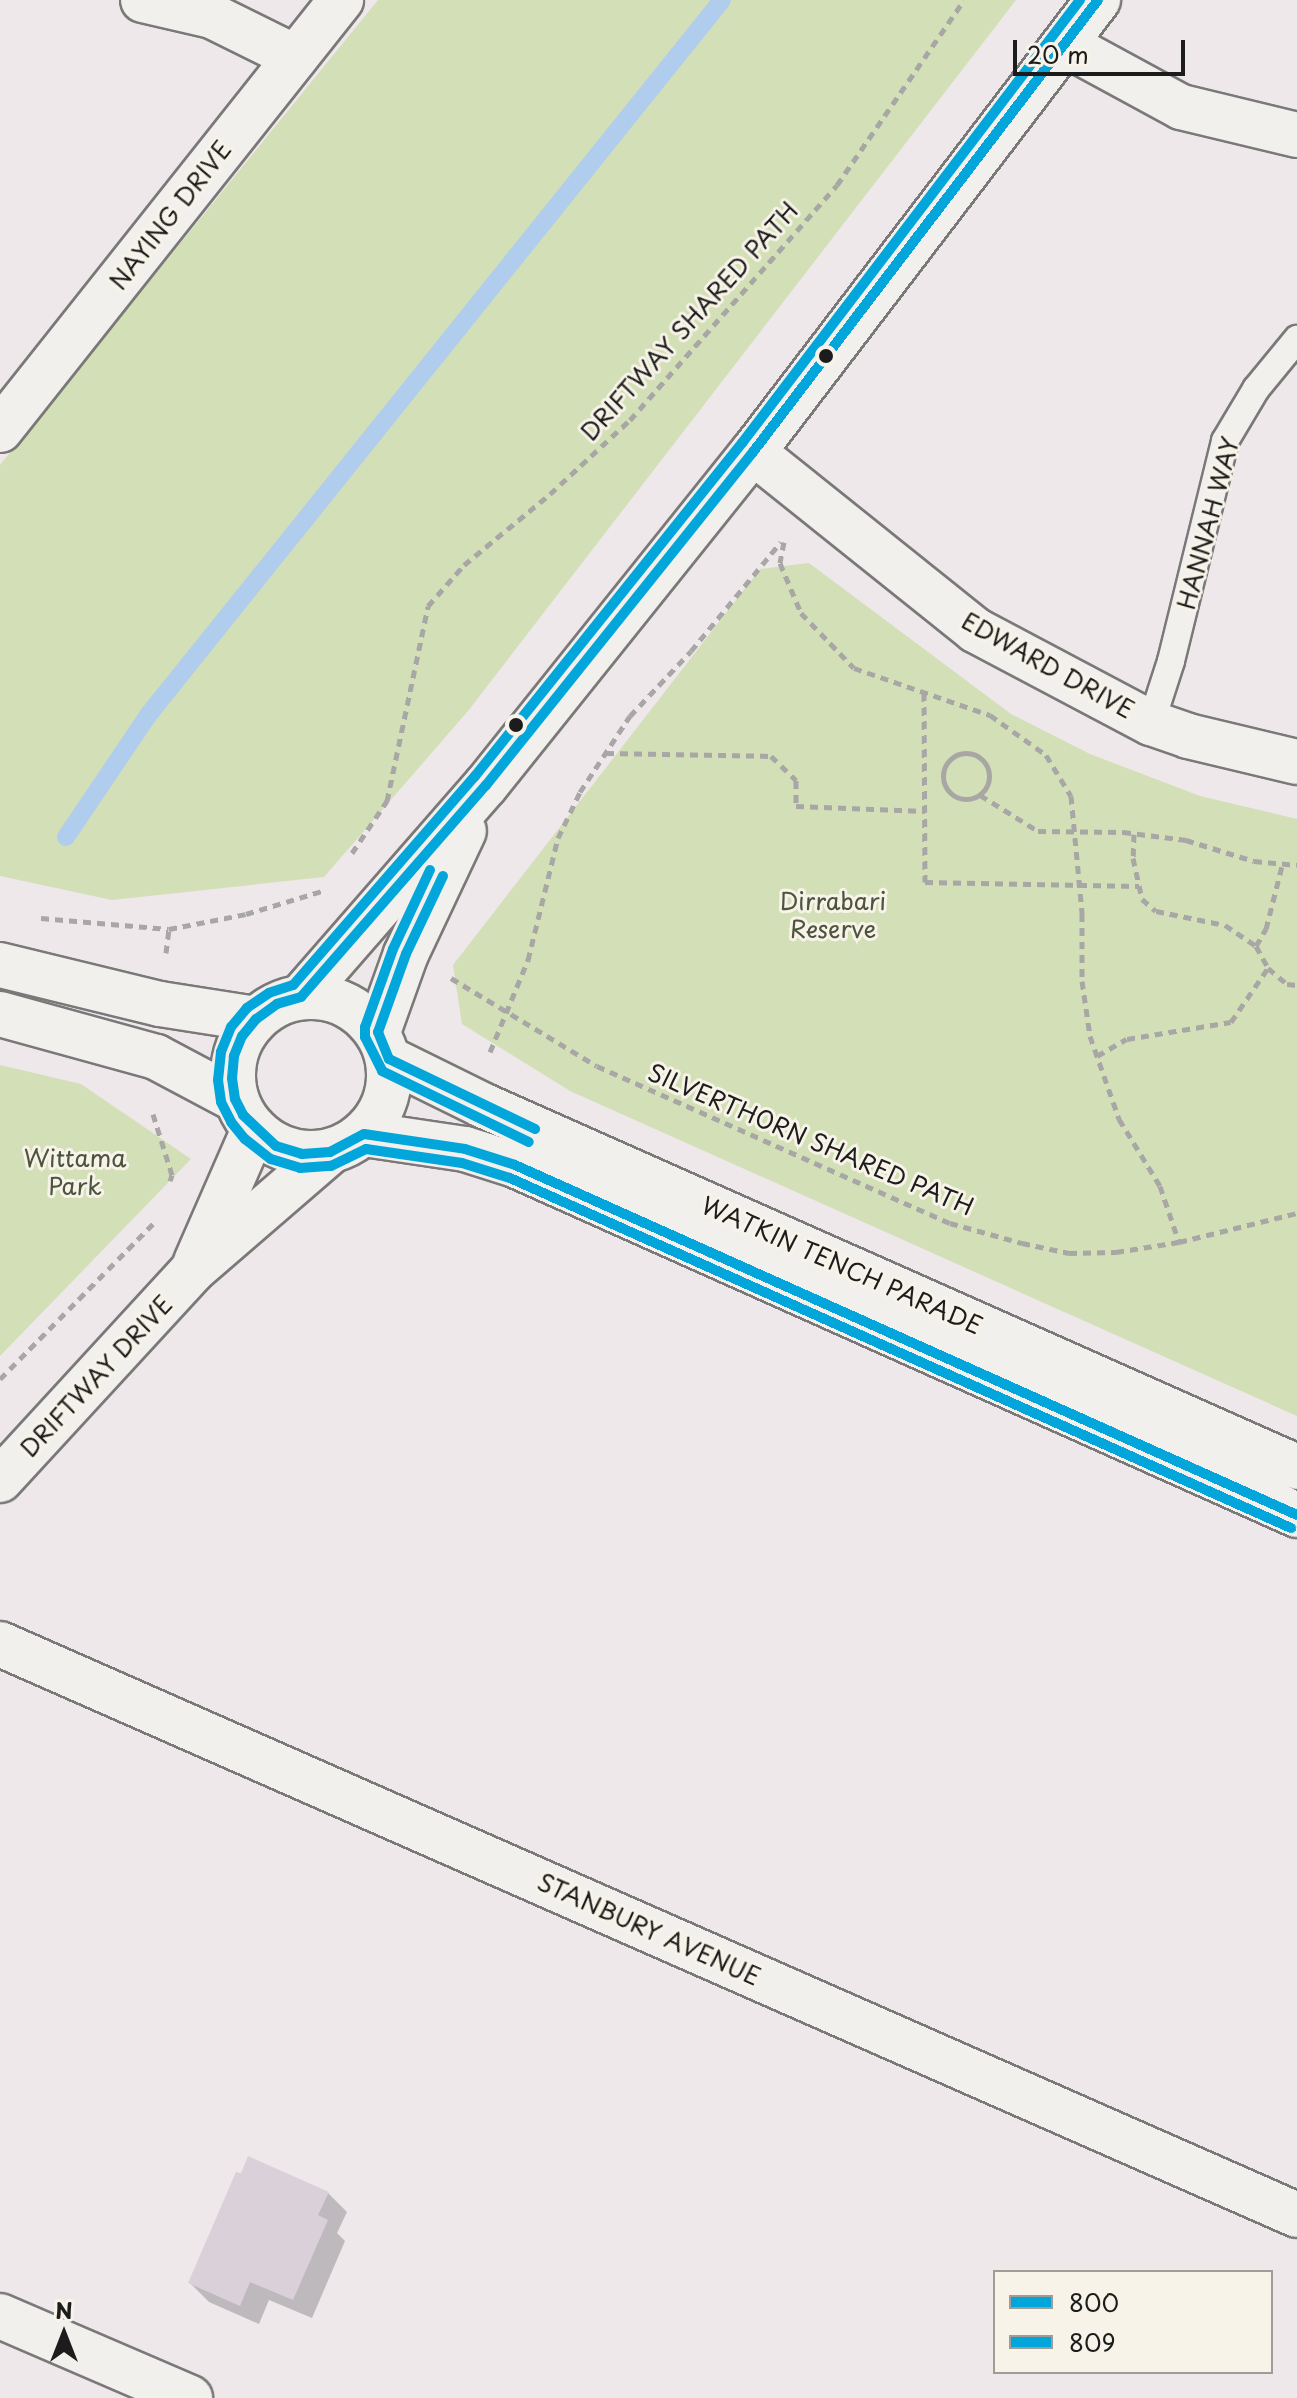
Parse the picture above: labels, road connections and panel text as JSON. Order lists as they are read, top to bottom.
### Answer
{
  "streets": {
    "street": [
      "NAYING DRIVE",
      "EDWARD DRIVE",
      "WATKIN TENCH PARADE",
      "DRIFTWAY DRIVE",
      "STANBURY AVENUE"
    ],
    "lane": ["HANNAH WAY"],
    "path": ["DRIFTWAY SHARED PATH", "SILVERTHORN SHARED PATH"]
  },
  "crossings": [
    ["HANNAH WAY", "EDWARD DRIVE"],
    ["WATKIN TENCH PARADE", "DRIFTWAY DRIVE"]
  ],
  "parks": ["Dirrabari Reserve", "Wittama Park"],
  "lines": ["transit line 800", "transit line 809"],
  "legend": ["800", "809"],
  "scale_bar": "20 m",
  "north": "top"
}
